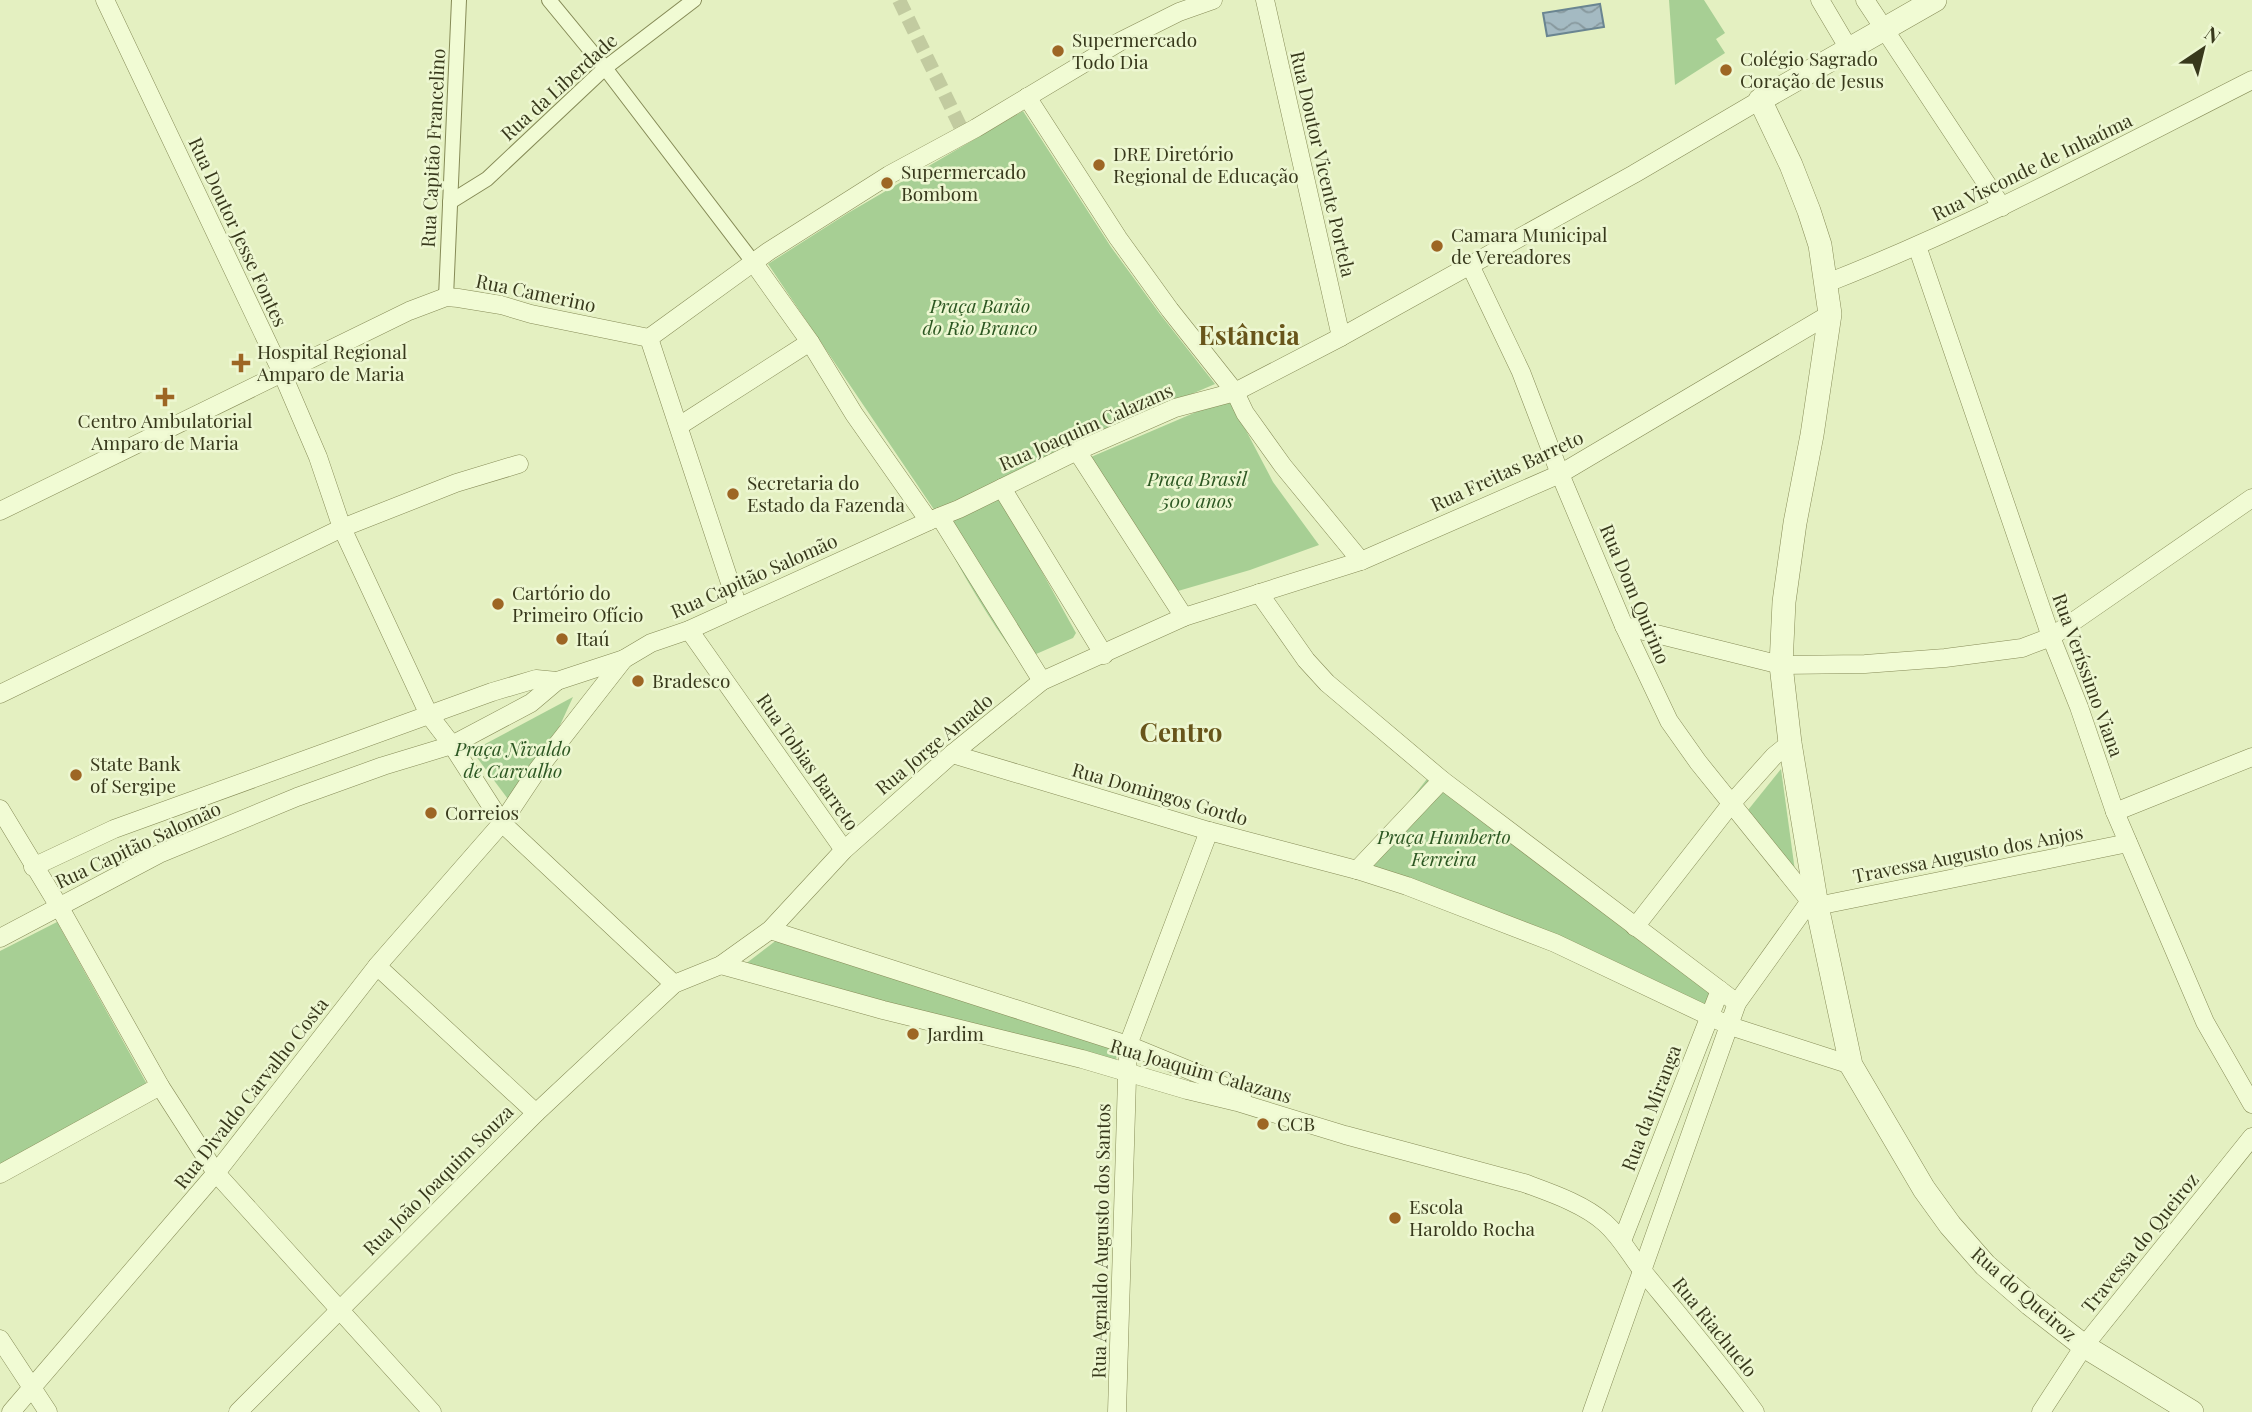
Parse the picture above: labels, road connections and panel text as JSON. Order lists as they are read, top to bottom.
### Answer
{
  "streets": {
    "street": [
      "Rua da Liberdade",
      "Rua Capitão Francelino",
      "Rua Doutor Vicente Portela",
      "Rua Visconde de Inhaúma",
      "Rua Doutor Jesse Fontes",
      "Rua Camerino",
      "Rua Joaquim Calazans",
      "Rua Freitas Barreto",
      "Rua Capitão Salomão",
      "Rua Dom Quirino",
      "Rua Veríssimo Viana",
      "Rua Jorge Amado",
      "Rua Tobias Barreto",
      "Rua Domingos Gordo",
      "Travessa Augusto dos Anjos",
      "Rua Divaldo Carvalho Costa",
      "Rua da Miranga",
      "Rua João Joaquim Souza",
      "Rua Agnaldo Augusto dos Santos",
      "Travessa do Queiroz",
      "Rua do Queiroz",
      "Rua Riachuelo"
    ]
  },
  "crossings": [
    ["Rua da Liberdade", "Rua Capitão Francelino"],
    ["Rua Capitão Francelino", "Rua Camerino"],
    ["Rua Doutor Vicente Portela", "Rua Joaquim Calazans"],
    ["Rua Visconde de Inhaúma", "Rua Veríssimo Viana"],
    ["Rua Visconde de Inhaúma", "Rua do Queiroz"],
    ["Rua Doutor Jesse Fontes", "Rua Camerino"],
    ["Rua Doutor Jesse Fontes", "Rua Capitão Salomão"],
    ["Rua Doutor Jesse Fontes", "Rua Jorge Amado"],
    ["Rua Doutor Jesse Fontes", "Rua Divaldo Carvalho Costa"],
    ["Rua Doutor Jesse Fontes", "Rua João Joaquim Souza"],
    ["Rua Joaquim Calazans", "Rua Capitão Salomão"],
    ["Rua Joaquim Calazans", "Rua Dom Quirino"],
    ["Rua Joaquim Calazans", "Rua Jorge Amado"],
    ["Rua Joaquim Calazans", "Rua da Miranga"],
    ["Rua Joaquim Calazans", "Rua Agnaldo Augusto dos Santos"],
    ["Rua Joaquim Calazans", "Rua do Queiroz"],
    ["Rua Joaquim Calazans", "Rua Riachuelo"],
    ["Rua Freitas Barreto", "Rua Dom Quirino"],
    ["Rua Freitas Barreto", "Rua Jorge Amado"],
    ["Rua Freitas Barreto", "Rua do Queiroz"],
    ["Rua Capitão Salomão", "Rua Tobias Barreto"],
    ["Rua Capitão Salomão", "Rua Divaldo Carvalho Costa"],
    ["Rua Dom Quirino", "Travessa Augusto dos Anjos"],
    ["Rua Dom Quirino", "Rua do Queiroz"],
    ["Rua Veríssimo Viana", "Travessa Augusto dos Anjos"],
    ["Rua Jorge Amado", "Rua Tobias Barreto"],
    ["Rua Jorge Amado", "Rua Domingos Gordo"],
    ["Rua Jorge Amado", "Rua João Joaquim Souza"],
    ["Rua Domingos Gordo", "Rua Agnaldo Augusto dos Santos"],
    ["Travessa Augusto dos Anjos", "Rua do Queiroz"],
    ["Travessa do Queiroz", "Rua do Queiroz"]
  ],
  "districts": ["Estância", "Centro"],
  "parks": [
    "Praça Barão do Rio Branco",
    "Praça Brasil 500 anos",
    "Praça Nivaldo de Carvalho",
    "Praça Humberto Ferreira"
  ],
  "places": {
    "other": [
      "Supermercado Todo Dia",
      "Colégio Sagrado Coração de Jesus",
      "DRE Diretório Regional de Educação",
      "Supermercado Bombom",
      "Camara Municipal de Vereadores",
      "Secretaria do Estado da Fazenda",
      "Cartório do Primeiro Ofício",
      "Itaú",
      "Bradesco",
      "State Bank of Sergipe",
      "Correios",
      "Jardim",
      "CCB",
      "Escola Haroldo Rocha"
    ],
    "health": ["Hospital Regional Amparo de Maria", "Centro Ambulatorial Amparo de Maria"]
  },
  "north": "top right"
}
